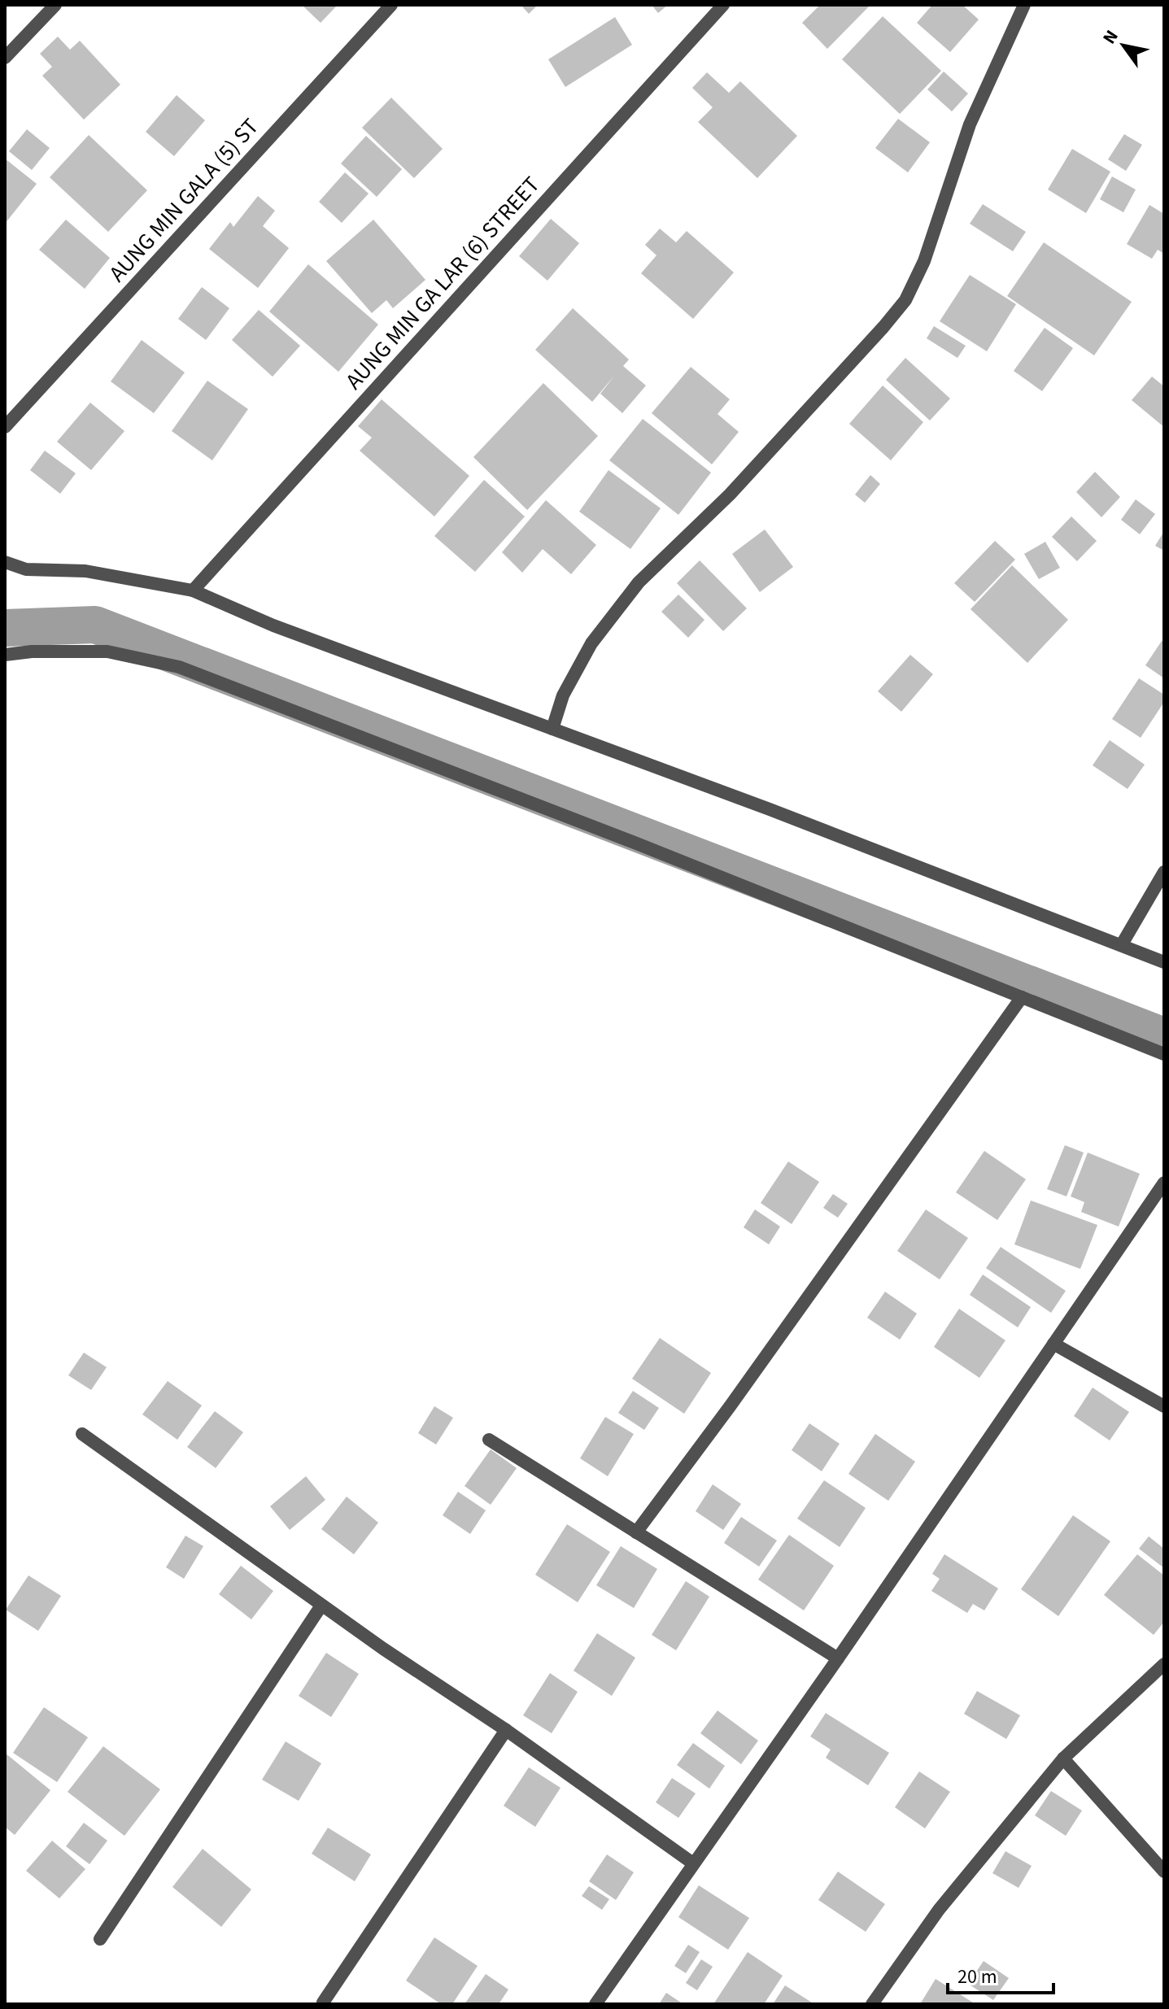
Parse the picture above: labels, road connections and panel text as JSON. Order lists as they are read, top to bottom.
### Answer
{
  "streets": {
    "street": ["AUNG MIN GALA (5) ST", "AUNG MIN GA LAR (6) STREET"]
  },
  "scale_bar": "20 m",
  "north": "top left"
}
